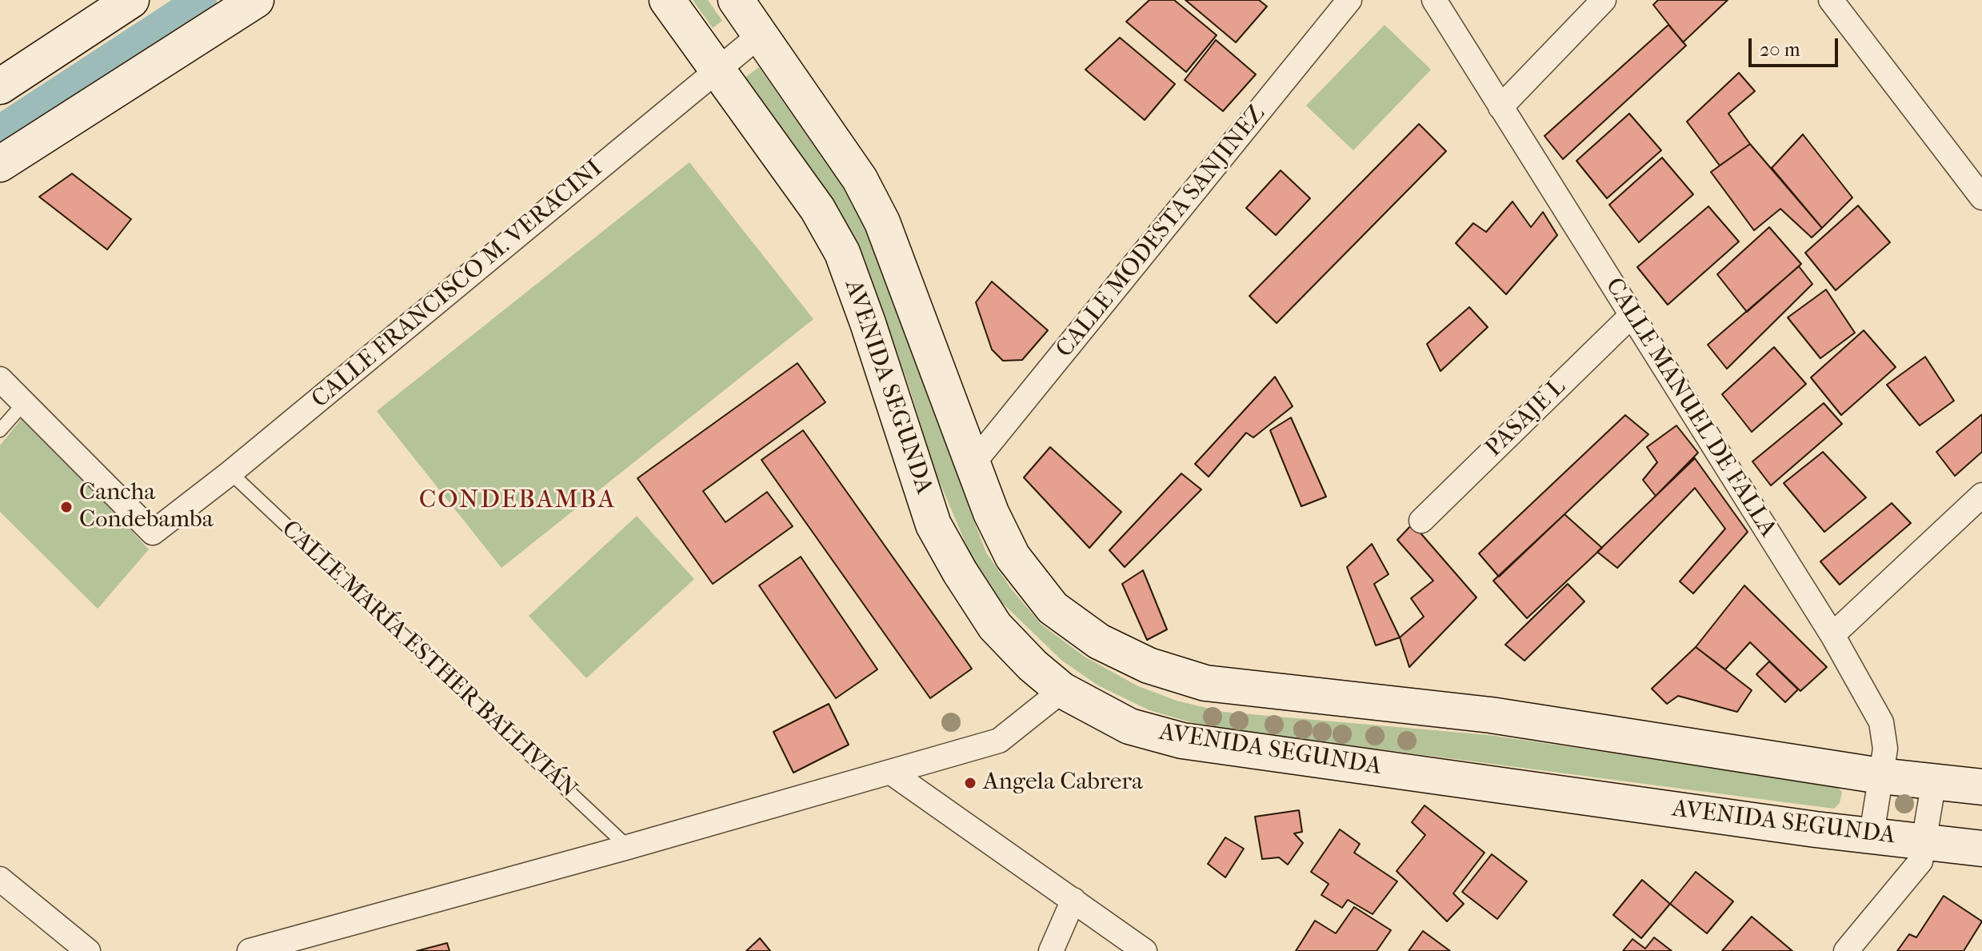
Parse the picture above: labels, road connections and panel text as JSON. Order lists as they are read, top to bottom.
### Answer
{
  "streets": {
    "main road": ["AVENIDA SEGUNDA"],
    "street": [
      "CALLE MODESTA SANJINEZ",
      "CALLE FRANCISCO M. VERACINI",
      "CALLE MANUEL DE FALLA",
      "PASAJE L"
    ],
    "lane": ["CALLE MARÍA ESTHER BALLIVIÁN"]
  },
  "crossings": [
    ["CALLE MODESTA SANJINEZ", "AVENIDA SEGUNDA"],
    ["CALLE FRANCISCO M. VERACINI", "AVENIDA SEGUNDA"],
    ["CALLE FRANCISCO M. VERACINI", "CALLE MARÍA ESTHER BALLIVIÁN"],
    ["AVENIDA SEGUNDA", "CALLE MANUEL DE FALLA"],
    ["CALLE MANUEL DE FALLA", "PASAJE L"]
  ],
  "districts": ["CONDEBAMBA"],
  "places": ["Cancha Condebamba", "Angela Cabrera"],
  "scale_bar": "20 m"
}
